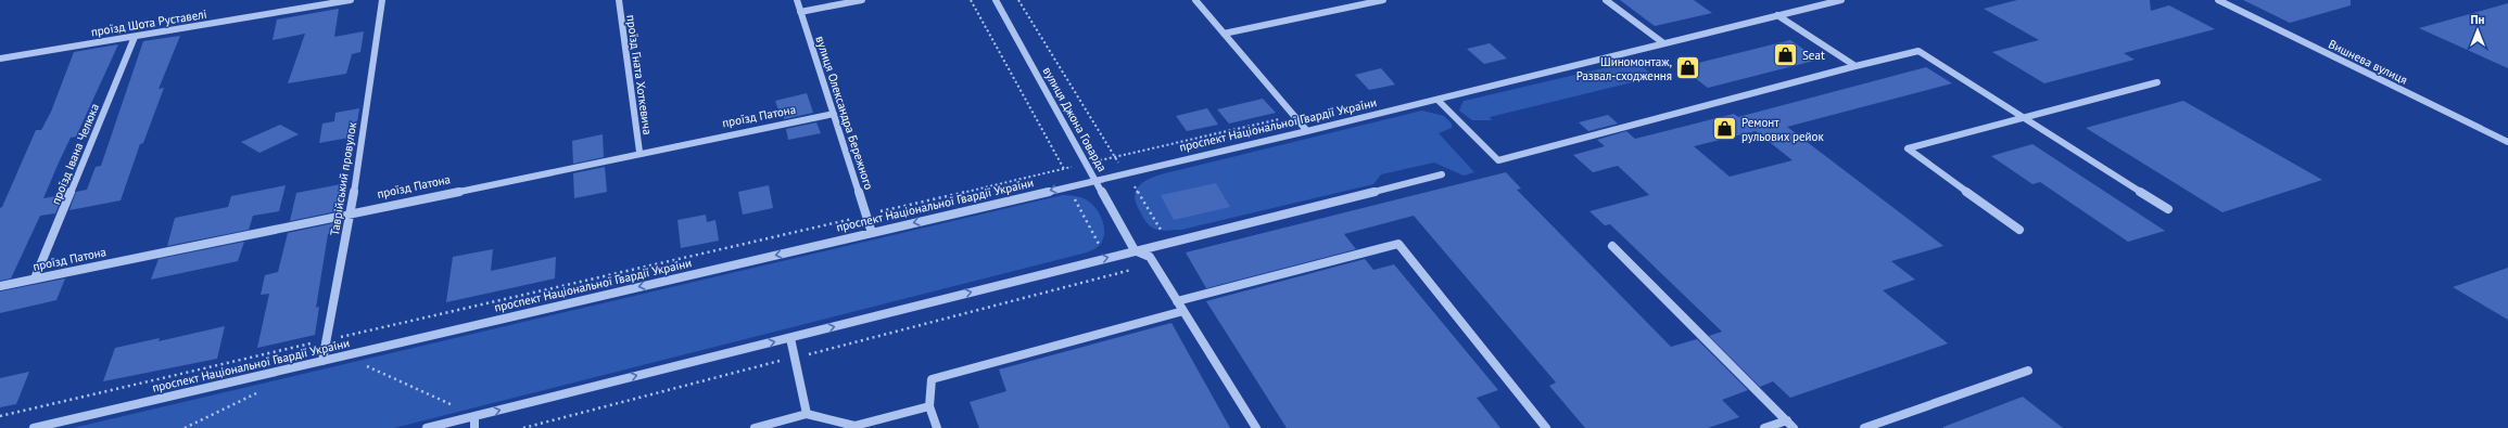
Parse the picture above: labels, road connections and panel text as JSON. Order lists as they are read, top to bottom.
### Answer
{
  "streets": {
    "street": [
      "проїзд Шота Руставелі",
      "Вишнева вулиця",
      "проїзд Гната Хоткевича",
      "вулиця Олександра Бережного",
      "проїзд Патона",
      "вулиця Джона Говарда",
      "проспект Національної Гвардії України",
      "проїзд Івана Челюка",
      "Таврійський провулок"
    ]
  },
  "crossings": [
    ["проїзд Шота Руставелі", "проїзд Івана Челюка"],
    ["проїзд Гната Хоткевича", "проїзд Патона"],
    ["вулиця Олександра Бережного", "проїзд Патона"],
    ["вулиця Олександра Бережного", "проспект Національної Гвардії України"],
    ["проїзд Патона", "проїзд Івана Челюка"],
    ["проїзд Патона", "Таврійський провулок"],
    ["вулиця Джона Говарда", "проспект Національної Гвардії України"],
    ["проспект Національної Гвардії України", "Таврійський провулок"]
  ],
  "one_way": ["проспект Національної Гвардії України"],
  "places": {
    "shop": ["Seat", "Шиномонтаж, Развал-сходження", "Ремонт рульових рейок"]
  },
  "north": "top"
}
